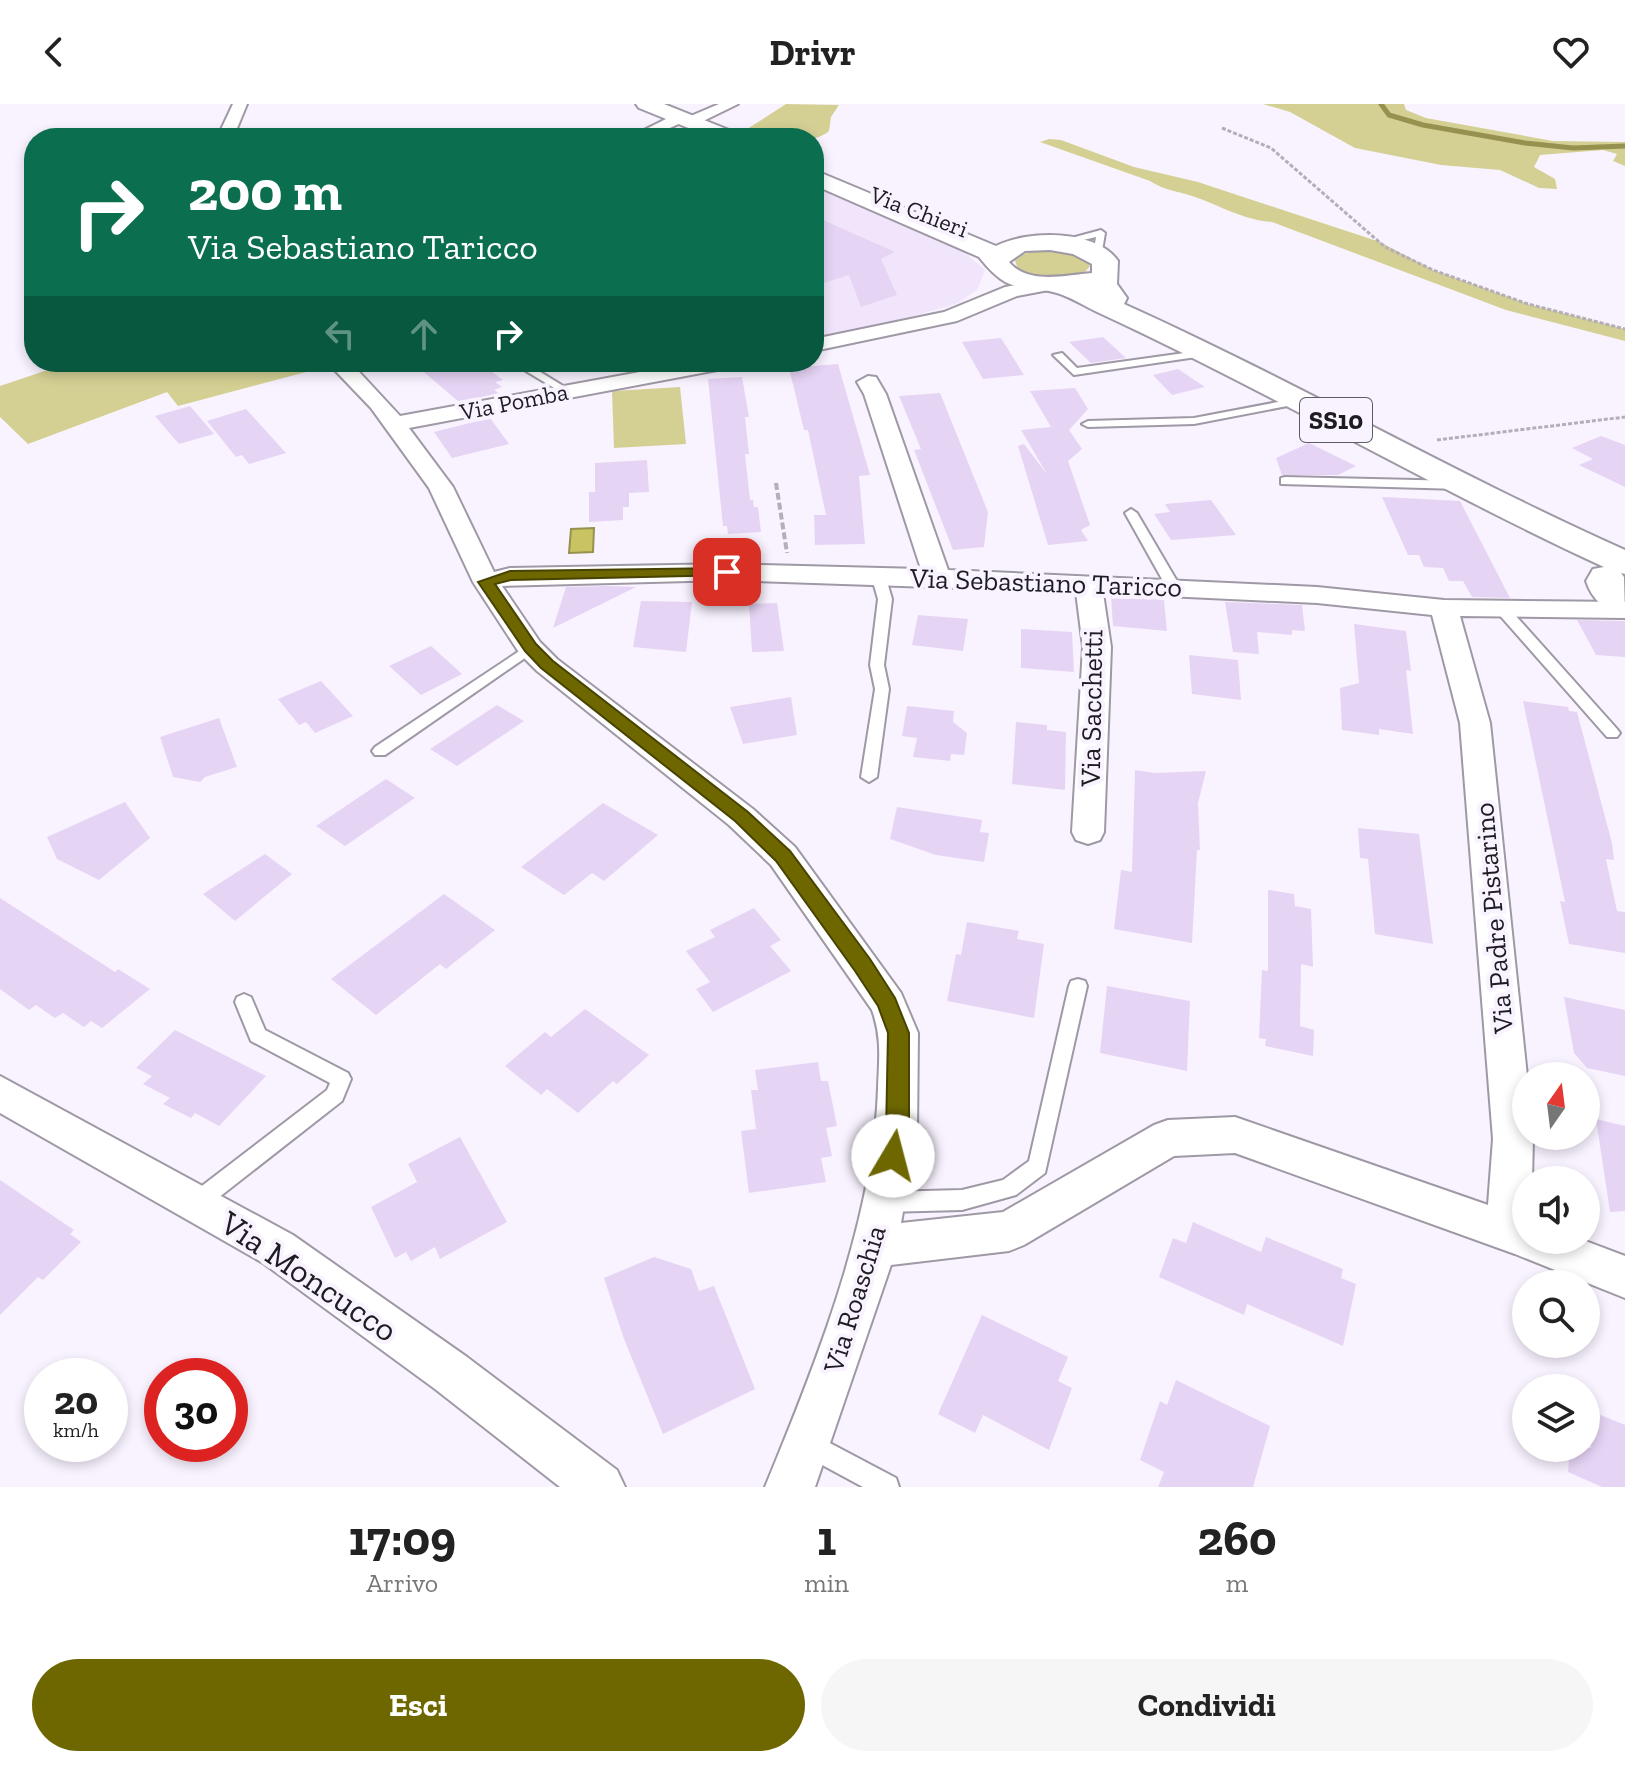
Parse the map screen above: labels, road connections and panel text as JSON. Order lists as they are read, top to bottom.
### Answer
{
  "streets": {
    "main road": ["Via Chieri", "SS10"],
    "street": [
      "Via Pomba",
      "Via Sebastiano Taricco",
      "Via Sacchetti",
      "Via Padre Pistarino",
      "Via Moncucco",
      "Via Roaschia"
    ]
  },
  "crossings": [
    ["Via Chieri", "SS10"],
    ["Via Pomba", "Via Roaschia"],
    ["SS10", "Via Sebastiano Taricco"],
    ["Via Sebastiano Taricco", "Via Sacchetti"],
    ["Via Sebastiano Taricco", "Via Padre Pistarino"],
    ["Via Sebastiano Taricco", "Via Roaschia"]
  ],
  "north": "top",
  "page": {
    "header": "Drivr",
    "turn": ["200 m", "Via Sebastiano Taricco"],
    "speed": "20 km/h",
    "limit": "30",
    "eta": [
      "17:09",
      "Arrivo",
      "1",
      "min",
      "260",
      "m"
    ],
    "buttons": ["Esci", "Condividi"]
  }
}
